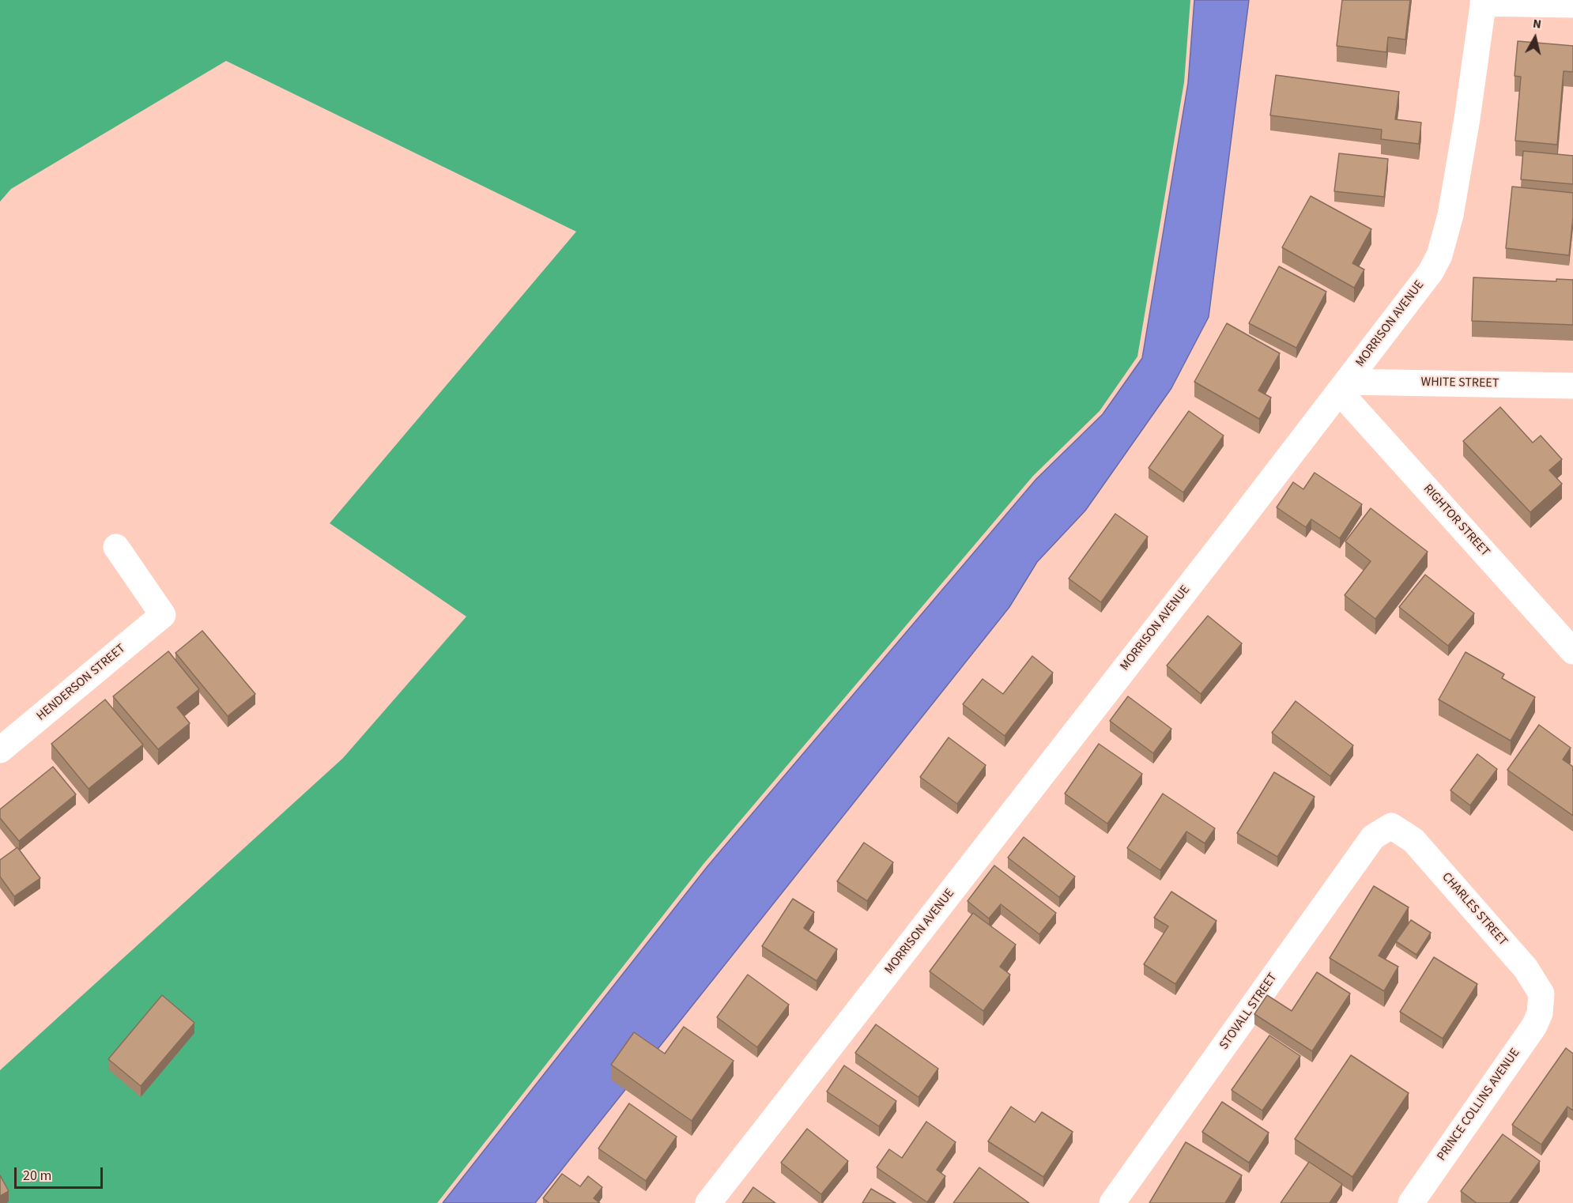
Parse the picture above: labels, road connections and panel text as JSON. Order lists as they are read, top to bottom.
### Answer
{
  "streets": {
    "street": [
      "MORRISON AVENUE",
      "WHITE STREET",
      "RIGHTOR STREET",
      "HENDERSON STREET",
      "CHARLES STREET",
      "STOVALL STREET",
      "PRINCE COLLINS AVENUE"
    ]
  },
  "crossings": [
    ["MORRISON AVENUE", "WHITE STREET"],
    ["MORRISON AVENUE", "RIGHTOR STREET"],
    ["WHITE STREET", "RIGHTOR STREET"],
    ["CHARLES STREET", "STOVALL STREET"],
    ["CHARLES STREET", "PRINCE COLLINS AVENUE"]
  ],
  "scale_bar": "20 m",
  "north": "top"
}
